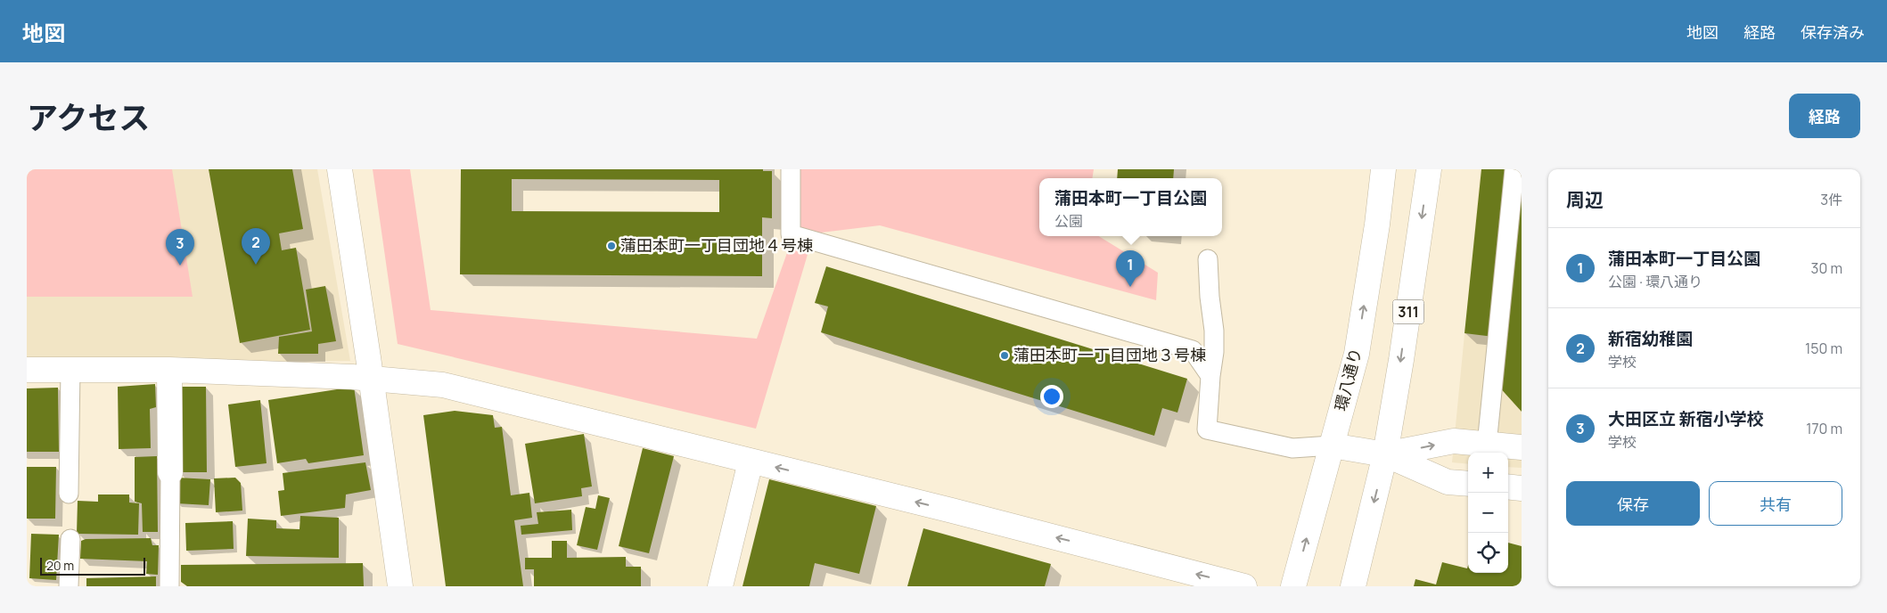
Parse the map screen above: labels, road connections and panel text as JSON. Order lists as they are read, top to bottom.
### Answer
{
  "streets": {
    "street": ["311", "環八通り"]
  },
  "places": ["蒲田本町一丁目団地４号棟", "蒲田本町一丁目団地３号棟"],
  "scale_bar": "20 m",
  "page": {
    "header": "地図",
    "nav": ["地図", "経路", "保存済み"],
    "title": "アクセス",
    "buttons": [
      "経路",
      ["保存", "共有"]
    ],
    "heading": ["周辺", "3件"],
    "popup": ["蒲田本町一丁目公園", "公園"],
    "list": [
      {
        "mark": "1",
        "name": "蒲田本町一丁目公園",
        "note": "公園 · 環八通り",
        "value": "30 m"
      },
      {
        "mark": "2",
        "name": "新宿幼稚園",
        "note": "学校",
        "value": "150 m"
      },
      {
        "mark": "3",
        "name": "大田区立 新宿小学校",
        "note": "学校",
        "value": "170 m"
      }
    ],
    "pins": ["2", "3", "1"],
    "map_buttons": ["+", "−"],
    "scale": "20 m"
  }
}
